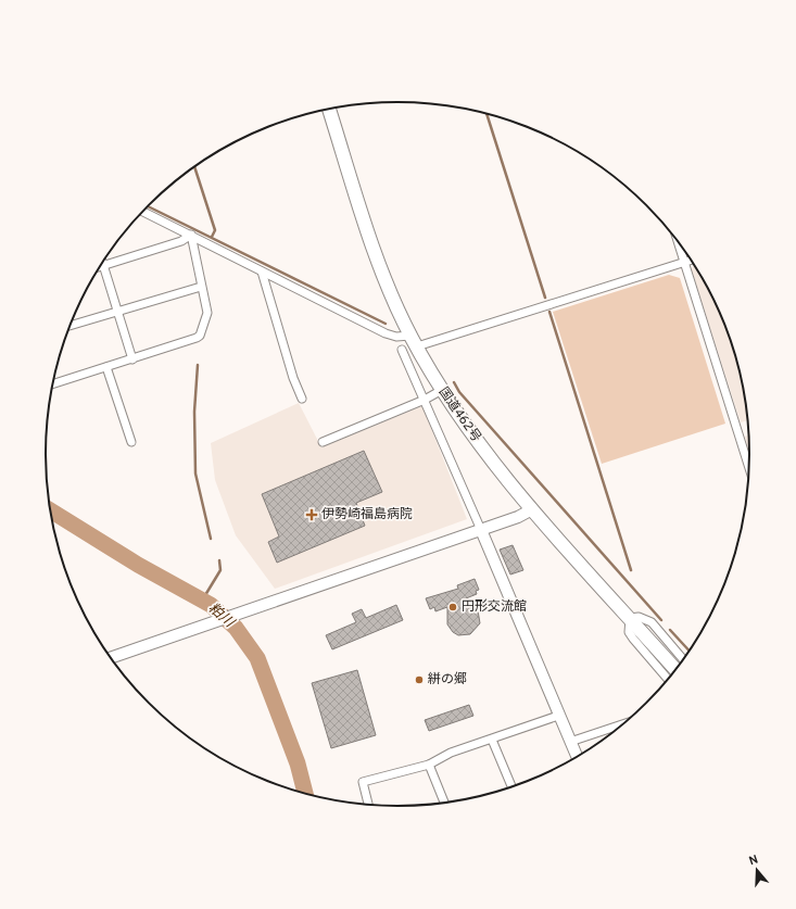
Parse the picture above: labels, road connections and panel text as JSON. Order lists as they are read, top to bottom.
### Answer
{
  "streets": {
    "highway": ["国道462号"]
  },
  "water": ["粕川"],
  "places": {
    "health": ["伊勢崎福島病院"],
    "other": ["円形交流館", "絣の郷"]
  },
  "north": "top"
}
